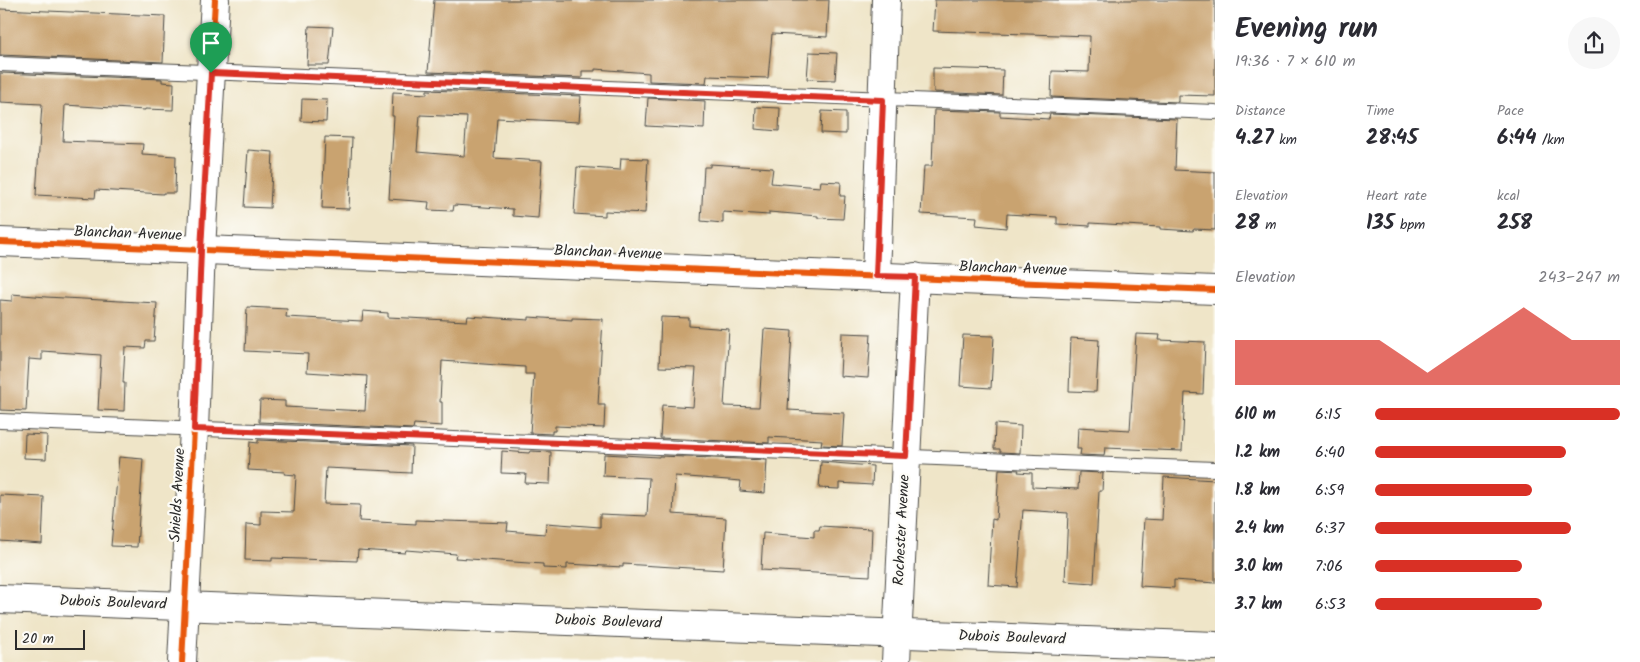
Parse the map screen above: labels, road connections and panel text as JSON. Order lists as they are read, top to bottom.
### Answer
{
  "streets": {
    "street": [
      "Blanchan Avenue",
      "Shields Avenue",
      "Rochester Avenue",
      "Dubois Boulevard"
    ]
  },
  "crossings": [
    ["Blanchan Avenue", "Shields Avenue"],
    ["Blanchan Avenue", "Rochester Avenue"],
    ["Shields Avenue", "Dubois Boulevard"],
    ["Rochester Avenue", "Dubois Boulevard"]
  ],
  "scale_bar": "20 m",
  "page": {
    "heading": ["Evening run", "19:36 · 7 × 610 m"],
    "stats": [
      ["Distance", "4.27 km"],
      ["Time", "28:45"],
      ["Pace", "6:44 /km"],
      ["Elevation", "28 m"],
      ["Heart rate", "135 bpm"],
      ["kcal", "258"]
    ],
    "chart": ["Elevation", "243–247 m"],
    "list": [
      {
        "name": "610 m",
        "note": "6:15"
      },
      {
        "name": "1.2 km",
        "note": "6:40"
      },
      {
        "name": "1.8 km",
        "note": "6:59"
      },
      {
        "name": "2.4 km",
        "note": "6:37"
      },
      {
        "name": "3.0 km",
        "note": "7:06"
      },
      {
        "name": "3.7 km",
        "note": "6:53"
      }
    ],
    "scale": "20 m"
  }
}
